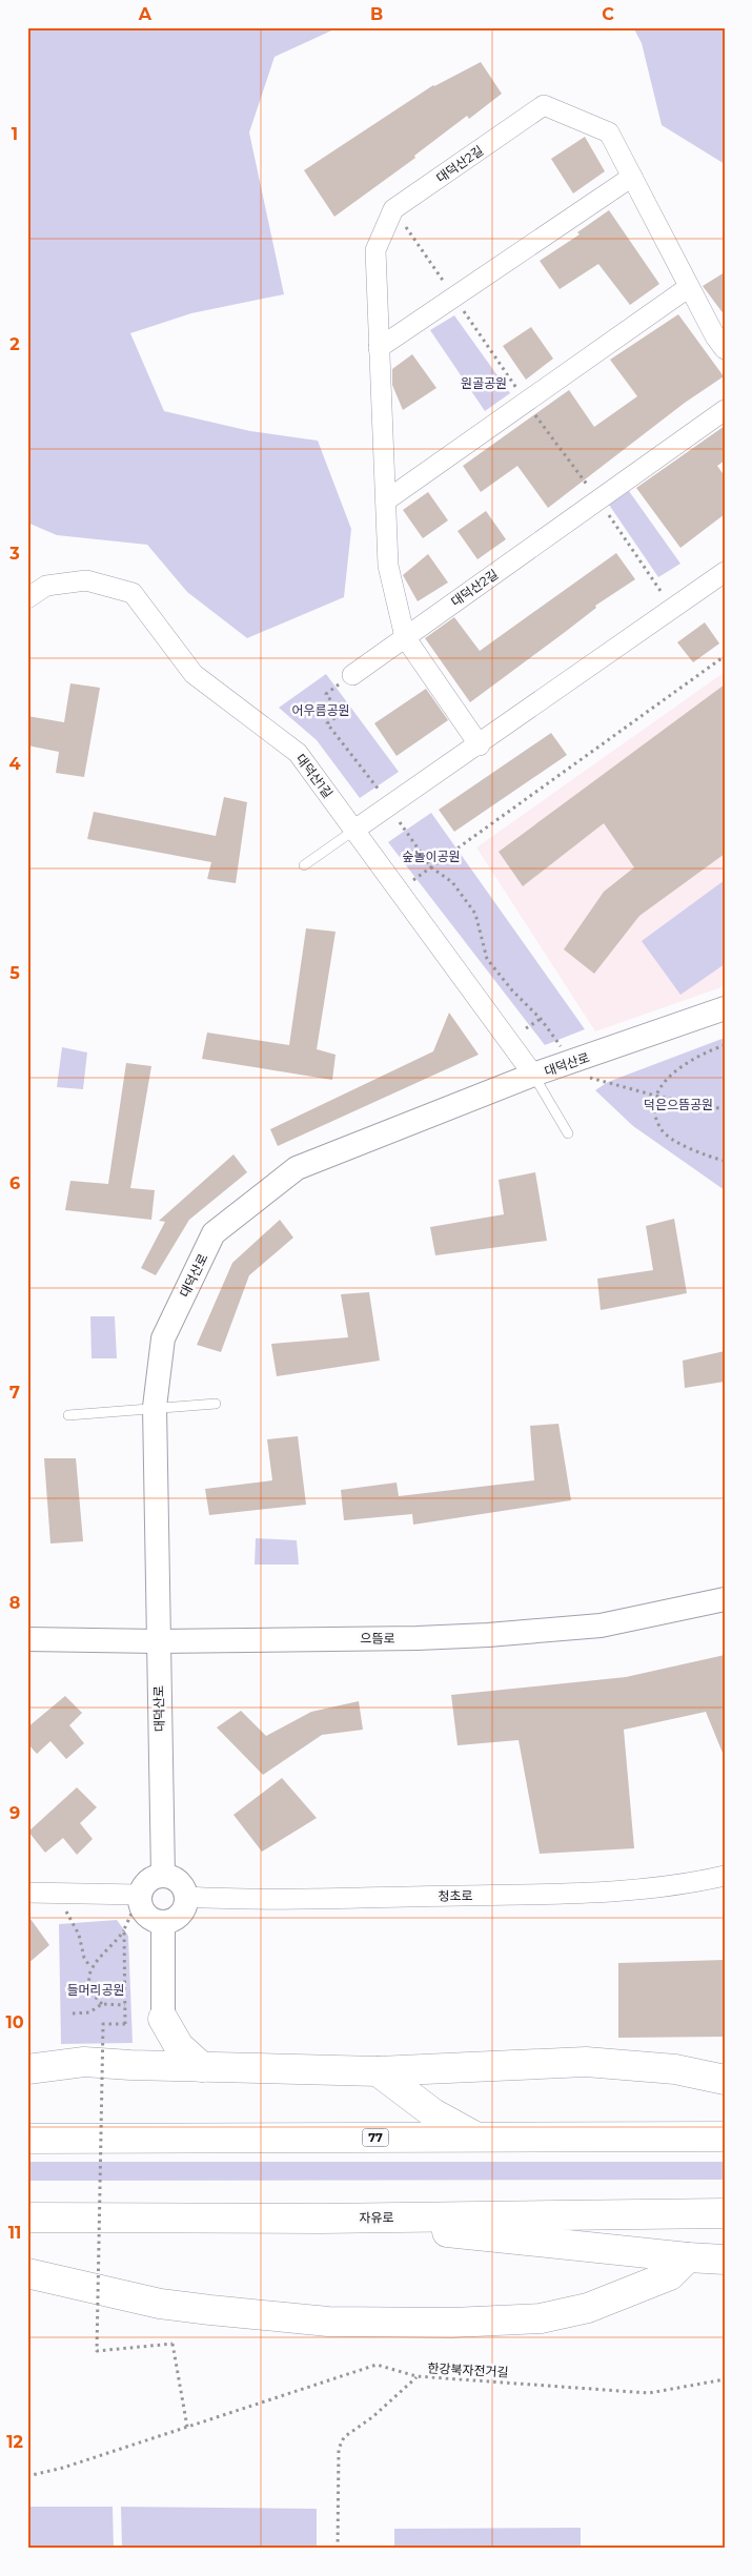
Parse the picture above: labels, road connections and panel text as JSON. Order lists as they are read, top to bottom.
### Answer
{
  "streets": {
    "highway": ["77", "자유로"],
    "street": [
      "대덕산2길",
      "대덕산1길",
      "대덕산로",
      "으뜸로",
      "청초로"
    ],
    "path": ["한강북자전거길"]
  },
  "crossings": [
    ["대덕산1길", "대덕산로"],
    ["대덕산로", "으뜸로"],
    ["대덕산로", "청초로"]
  ],
  "parks": [
    "원골공원",
    "어우름공원",
    "숲놀이공원",
    "덕은으뜸공원",
    "들머리공원"
  ],
  "grid": {
    "columns": ["A", "B", "C"],
    "rows": [
      "1",
      "2",
      "3",
      "4",
      "5",
      "6",
      "7",
      "8",
      "9",
      "10",
      "11",
      "12"
    ]
  }
}
